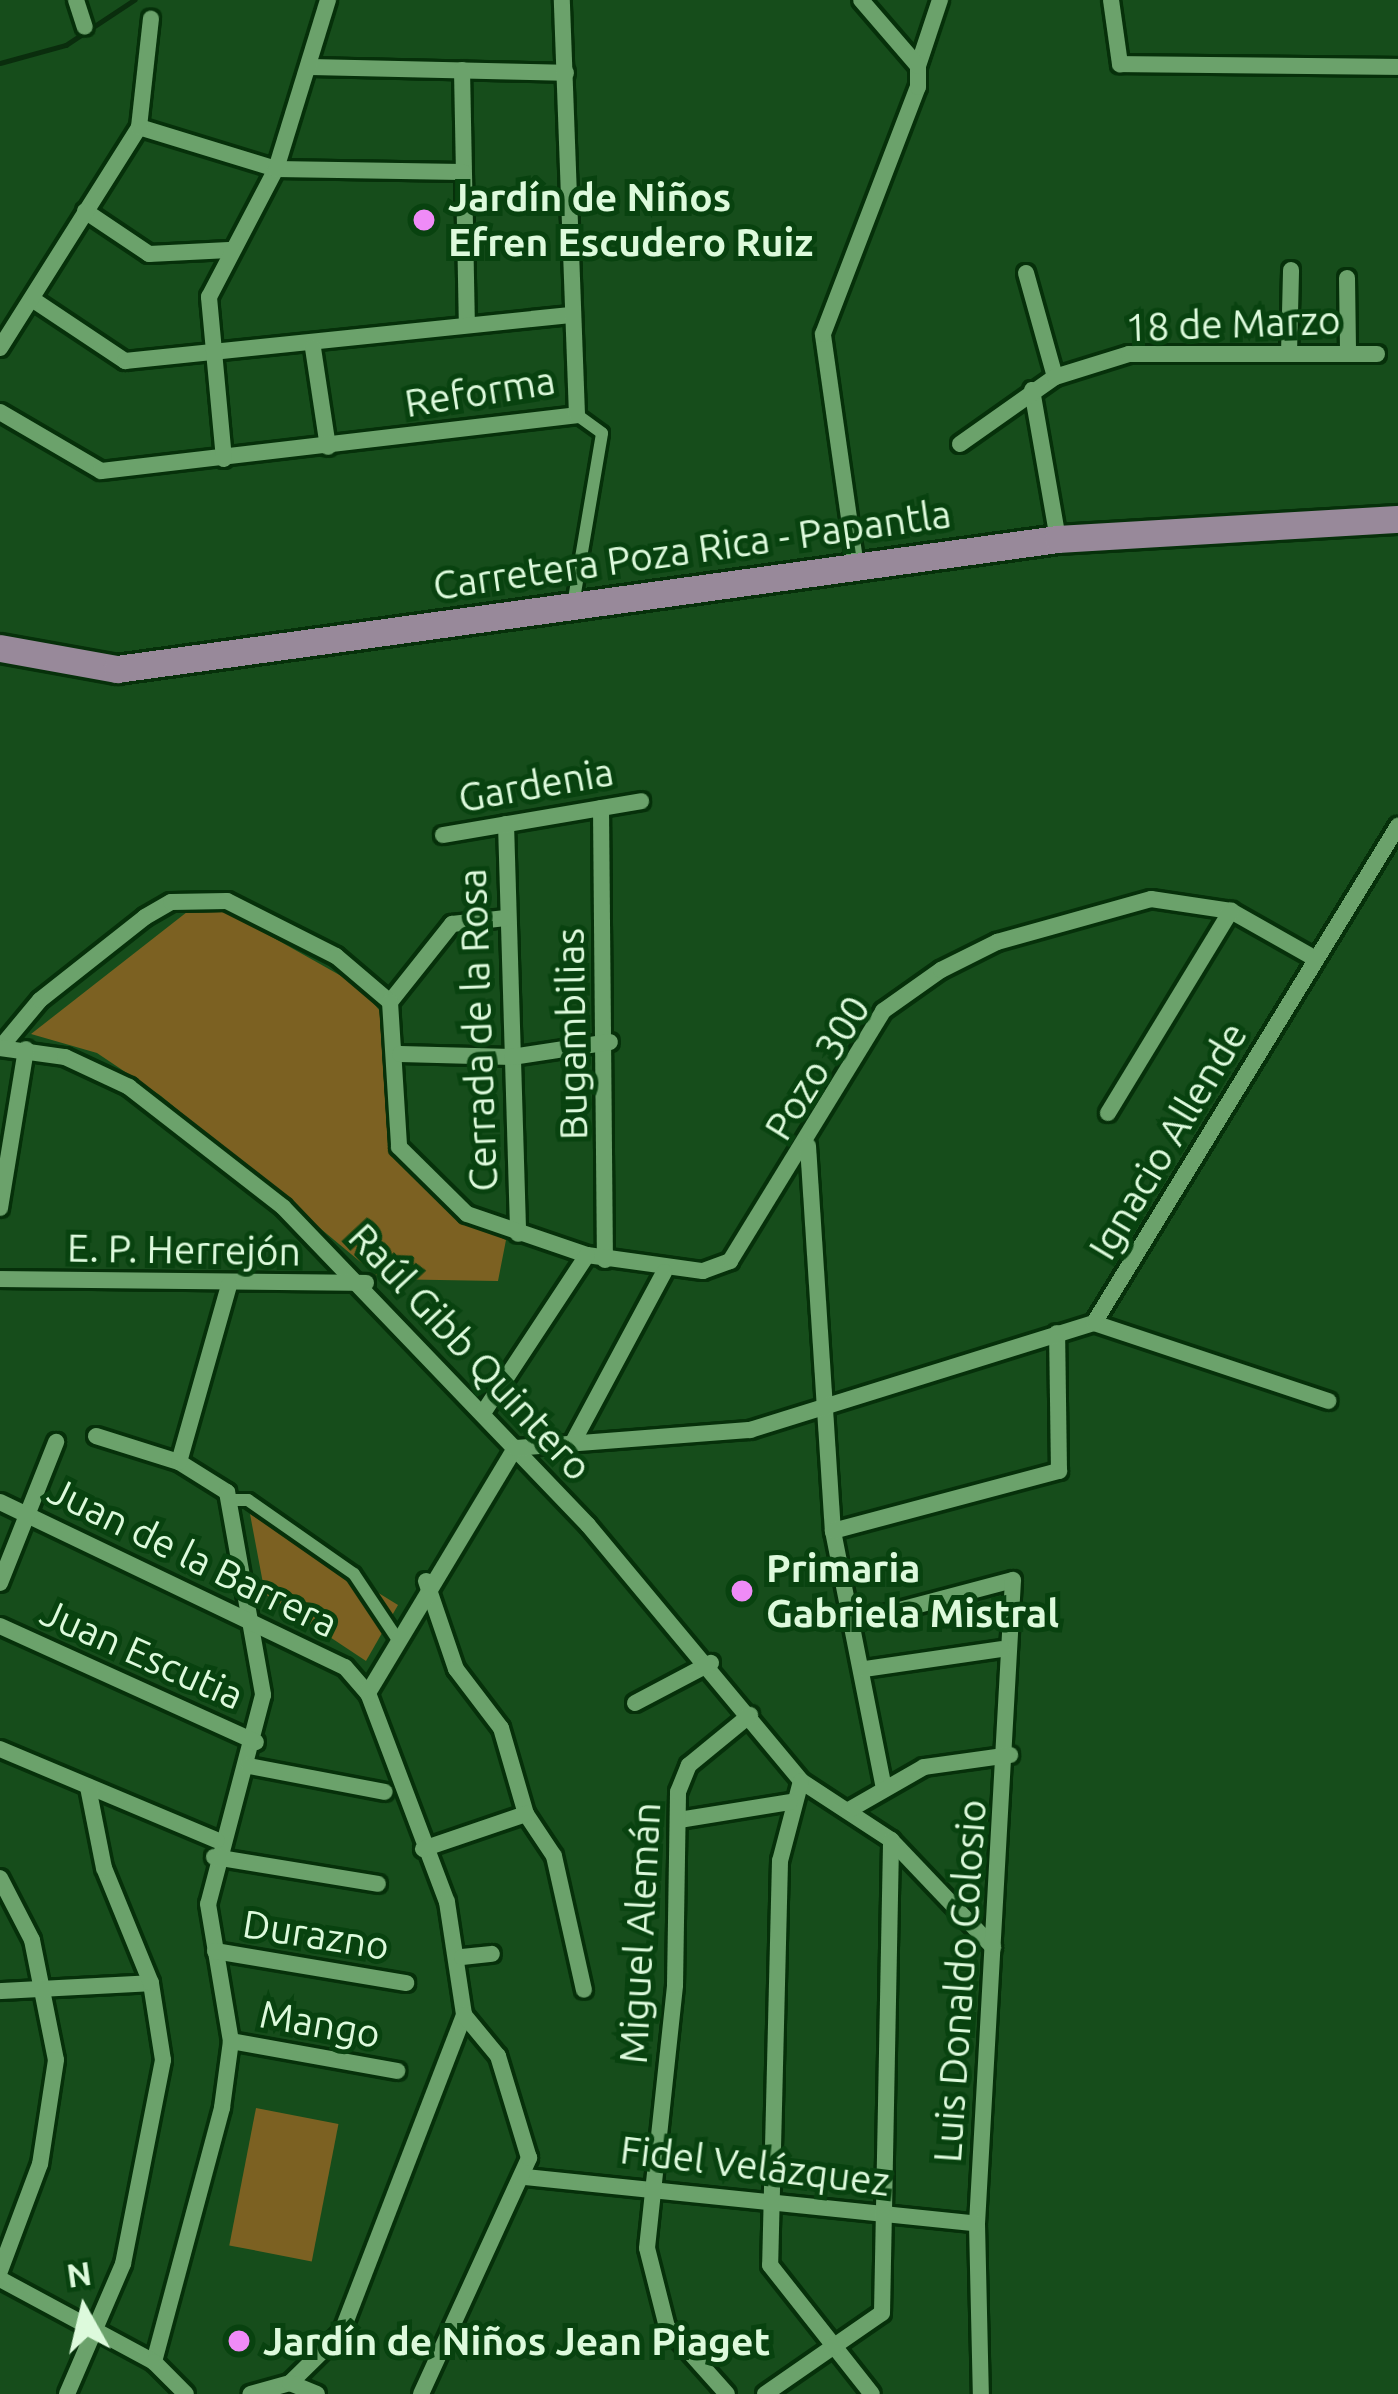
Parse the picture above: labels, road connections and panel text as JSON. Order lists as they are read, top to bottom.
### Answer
{
  "streets": {
    "main road": ["Carretera Poza Rica - Papantla"],
    "street": [
      "18 de Marzo",
      "Reforma",
      "Gardenia",
      "Cerrada de la Rosa",
      "Bugambilias",
      "Pozo 300",
      "Ignacio Allende",
      "E. P. Herrejón",
      "Raúl Gibb Quintero",
      "Juan de la Barrera",
      "Juan Escutia",
      "Miguel Alemán",
      "Durazno",
      "Luis Donaldo Colosio",
      "Mango",
      "Fidel Velázquez"
    ]
  },
  "crossings": [
    ["Gardenia", "Cerrada de la Rosa"],
    ["Gardenia", "Bugambilias"],
    ["Cerrada de la Rosa", "Pozo 300"],
    ["Bugambilias", "Pozo 300"],
    ["Pozo 300", "Ignacio Allende"],
    ["E. P. Herrejón", "Raúl Gibb Quintero"],
    ["Raúl Gibb Quintero", "Miguel Alemán"],
    ["Miguel Alemán", "Fidel Velázquez"],
    ["Luis Donaldo Colosio", "Fidel Velázquez"]
  ],
  "places": ["Jardín de Niños Efren Escudero Ruiz", "Primaria Gabriela Mistral", "Jardín de Niños Jean Piaget"],
  "north": "top"
}
